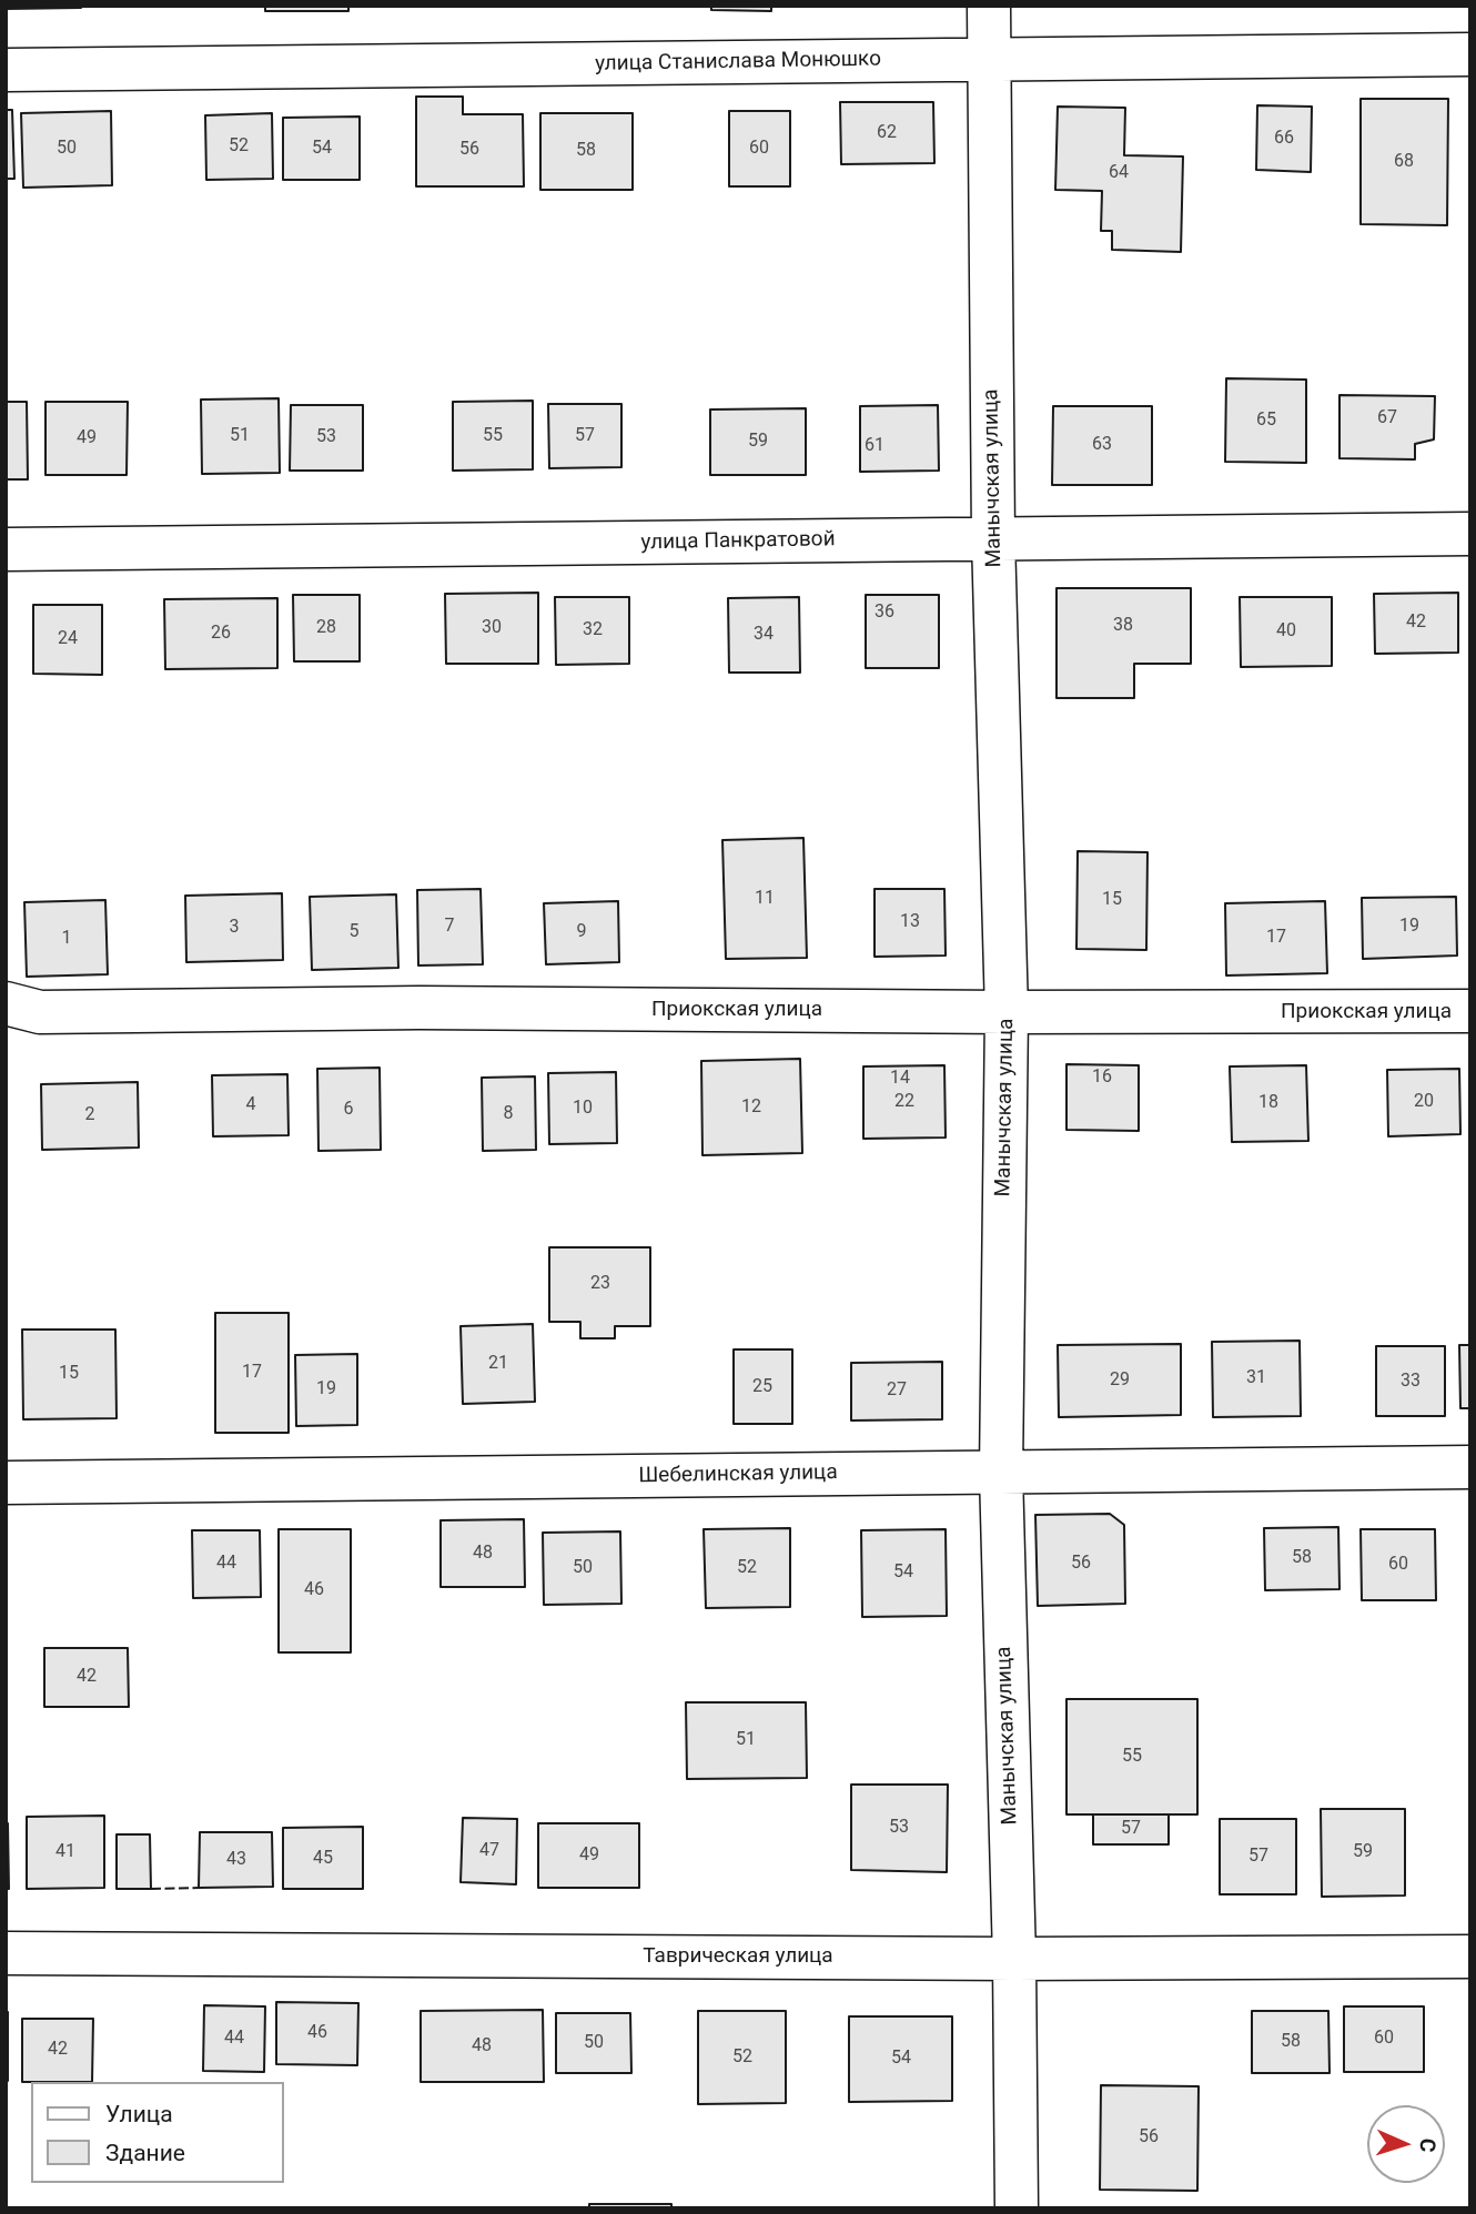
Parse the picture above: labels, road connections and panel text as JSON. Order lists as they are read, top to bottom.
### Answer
{
  "streets": {
    "street": [
      "улица Станислава Монюшко",
      "Манычская улица",
      "улица Панкратовой",
      "Приокская улица",
      "Шебелинская улица",
      "Таврическая улица"
    ]
  },
  "crossings": [
    ["улица Станислава Монюшко", "Манычская улица"],
    ["Манычская улица", "улица Панкратовой"],
    ["Манычская улица", "Приокская улица"],
    ["Манычская улица", "Шебелинская улица"],
    ["Манычская улица", "Таврическая улица"]
  ],
  "house_numbers": [
    "62",
    "66",
    "52",
    "50",
    "54",
    "60",
    "56",
    "58",
    "68",
    "64",
    "67",
    "65",
    "51",
    "55",
    "57",
    "53",
    "49",
    "59",
    "63",
    "61",
    "36",
    "42",
    "38",
    "28",
    "30",
    "32",
    "40",
    "26",
    "34",
    "24",
    "11",
    "15",
    "13",
    "7",
    "19",
    "3",
    "5",
    "9",
    "17",
    "1",
    "16",
    "14",
    "22",
    "20",
    "18",
    "4",
    "12",
    "10",
    "6",
    "8",
    "2",
    "23",
    "21",
    "17",
    "15",
    "31",
    "29",
    "33",
    "25",
    "19",
    "27",
    "48",
    "58",
    "44",
    "56",
    "60",
    "50",
    "52",
    "54",
    "46",
    "42",
    "51",
    "55",
    "53",
    "57",
    "47",
    "41",
    "59",
    "49",
    "57",
    "45",
    "43",
    "46",
    "44",
    "60",
    "58",
    "50",
    "48",
    "42",
    "52",
    "54",
    "56"
  ],
  "legend": ["Улица", "Здание"],
  "north": "right"
}
